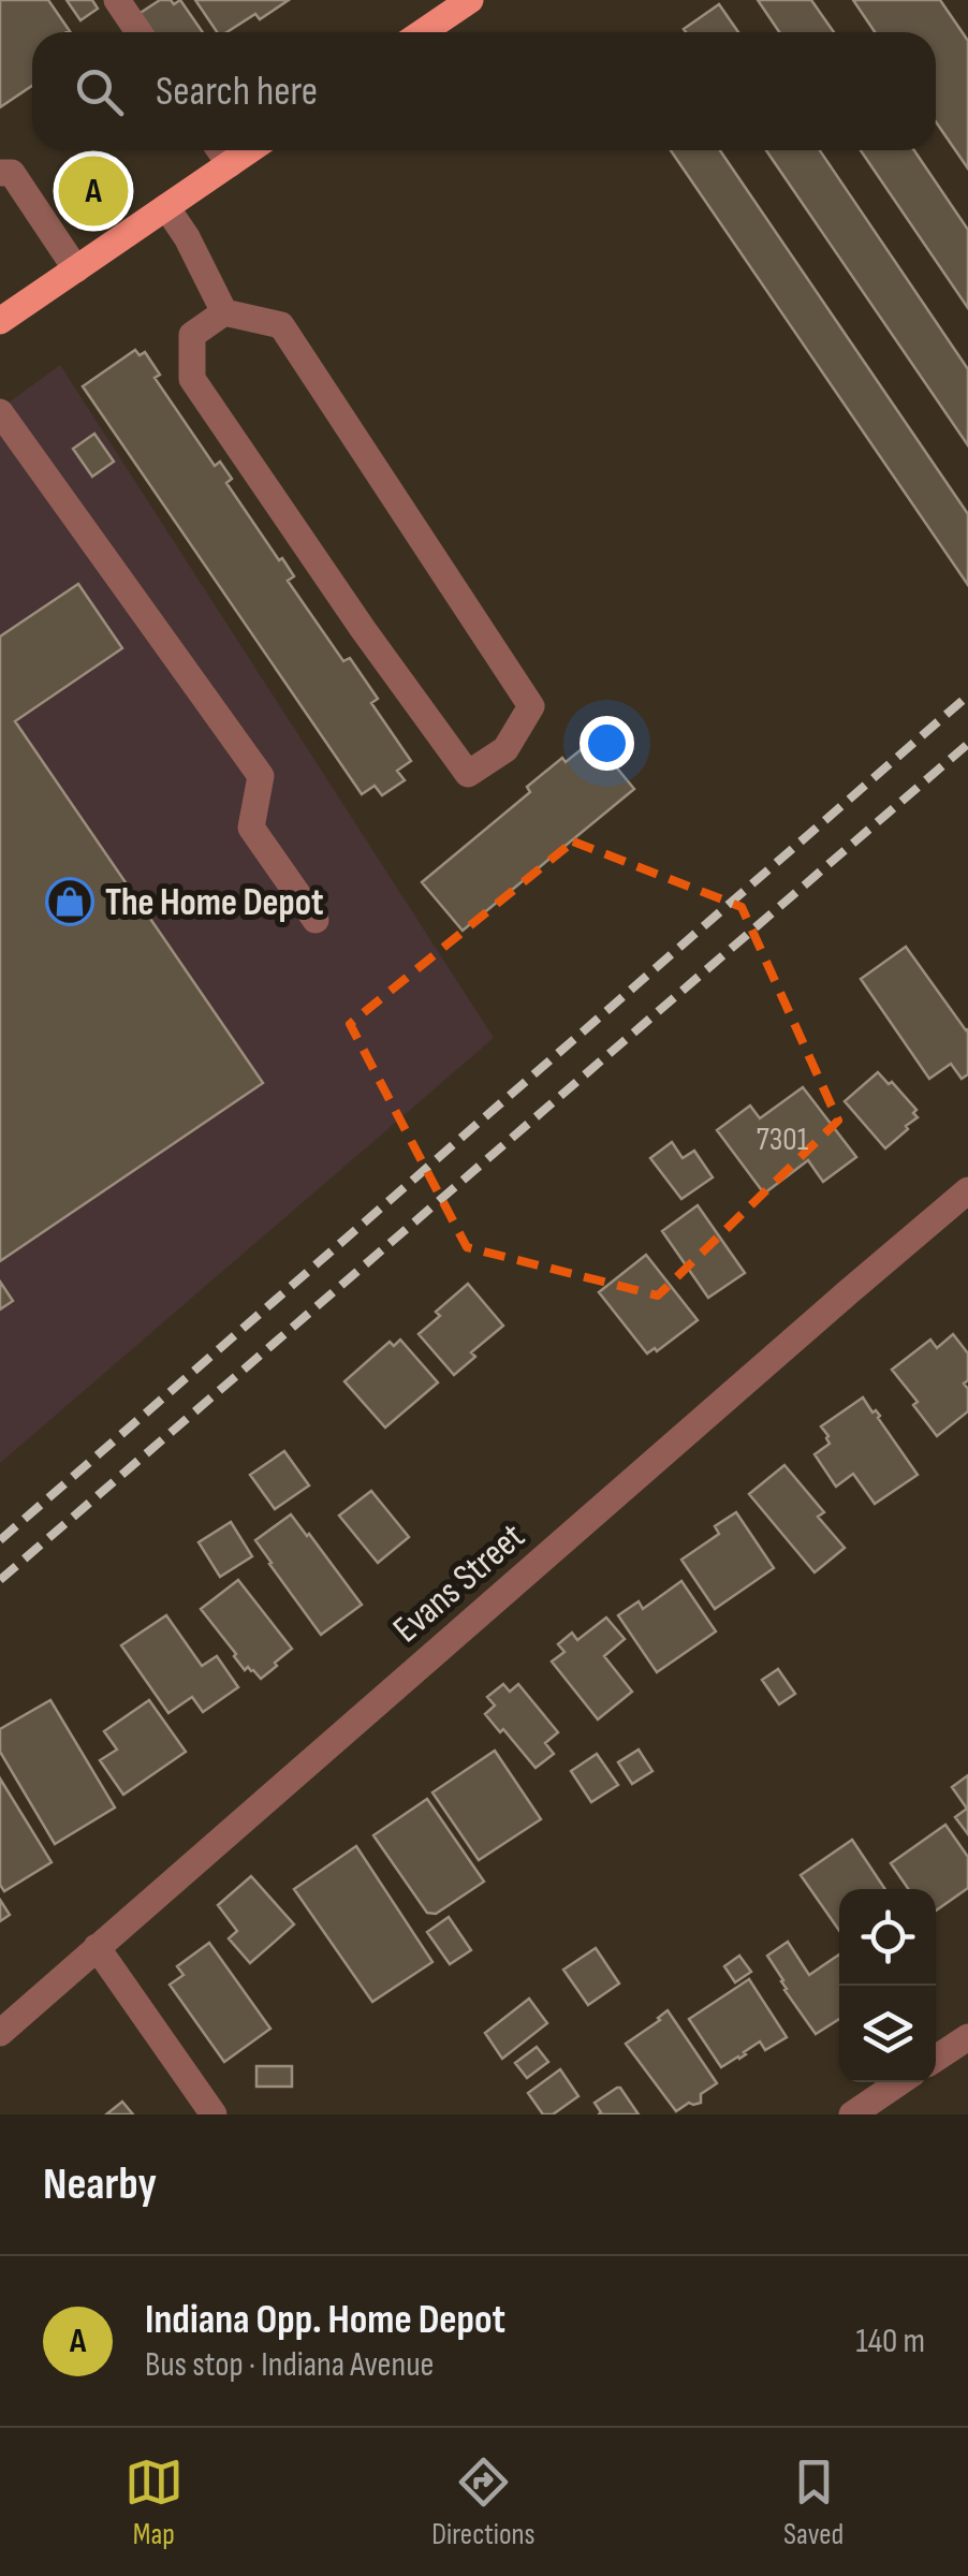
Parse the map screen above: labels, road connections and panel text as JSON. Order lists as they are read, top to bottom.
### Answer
{
  "streets": {
    "street": ["Evans Street"]
  },
  "places": {
    "shop": ["The Home Depot"]
  },
  "house_numbers": ["7301"],
  "page": {
    "search": "Search here",
    "pins": "A",
    "heading": "Nearby",
    "list": [
      {
        "mark": "A",
        "name": "Indiana Opp. Home Depot",
        "note": "Bus stop · Indiana Avenue",
        "value": "140 m"
      }
    ],
    "nav": ["Map", "Directions", "Saved"]
  }
}
